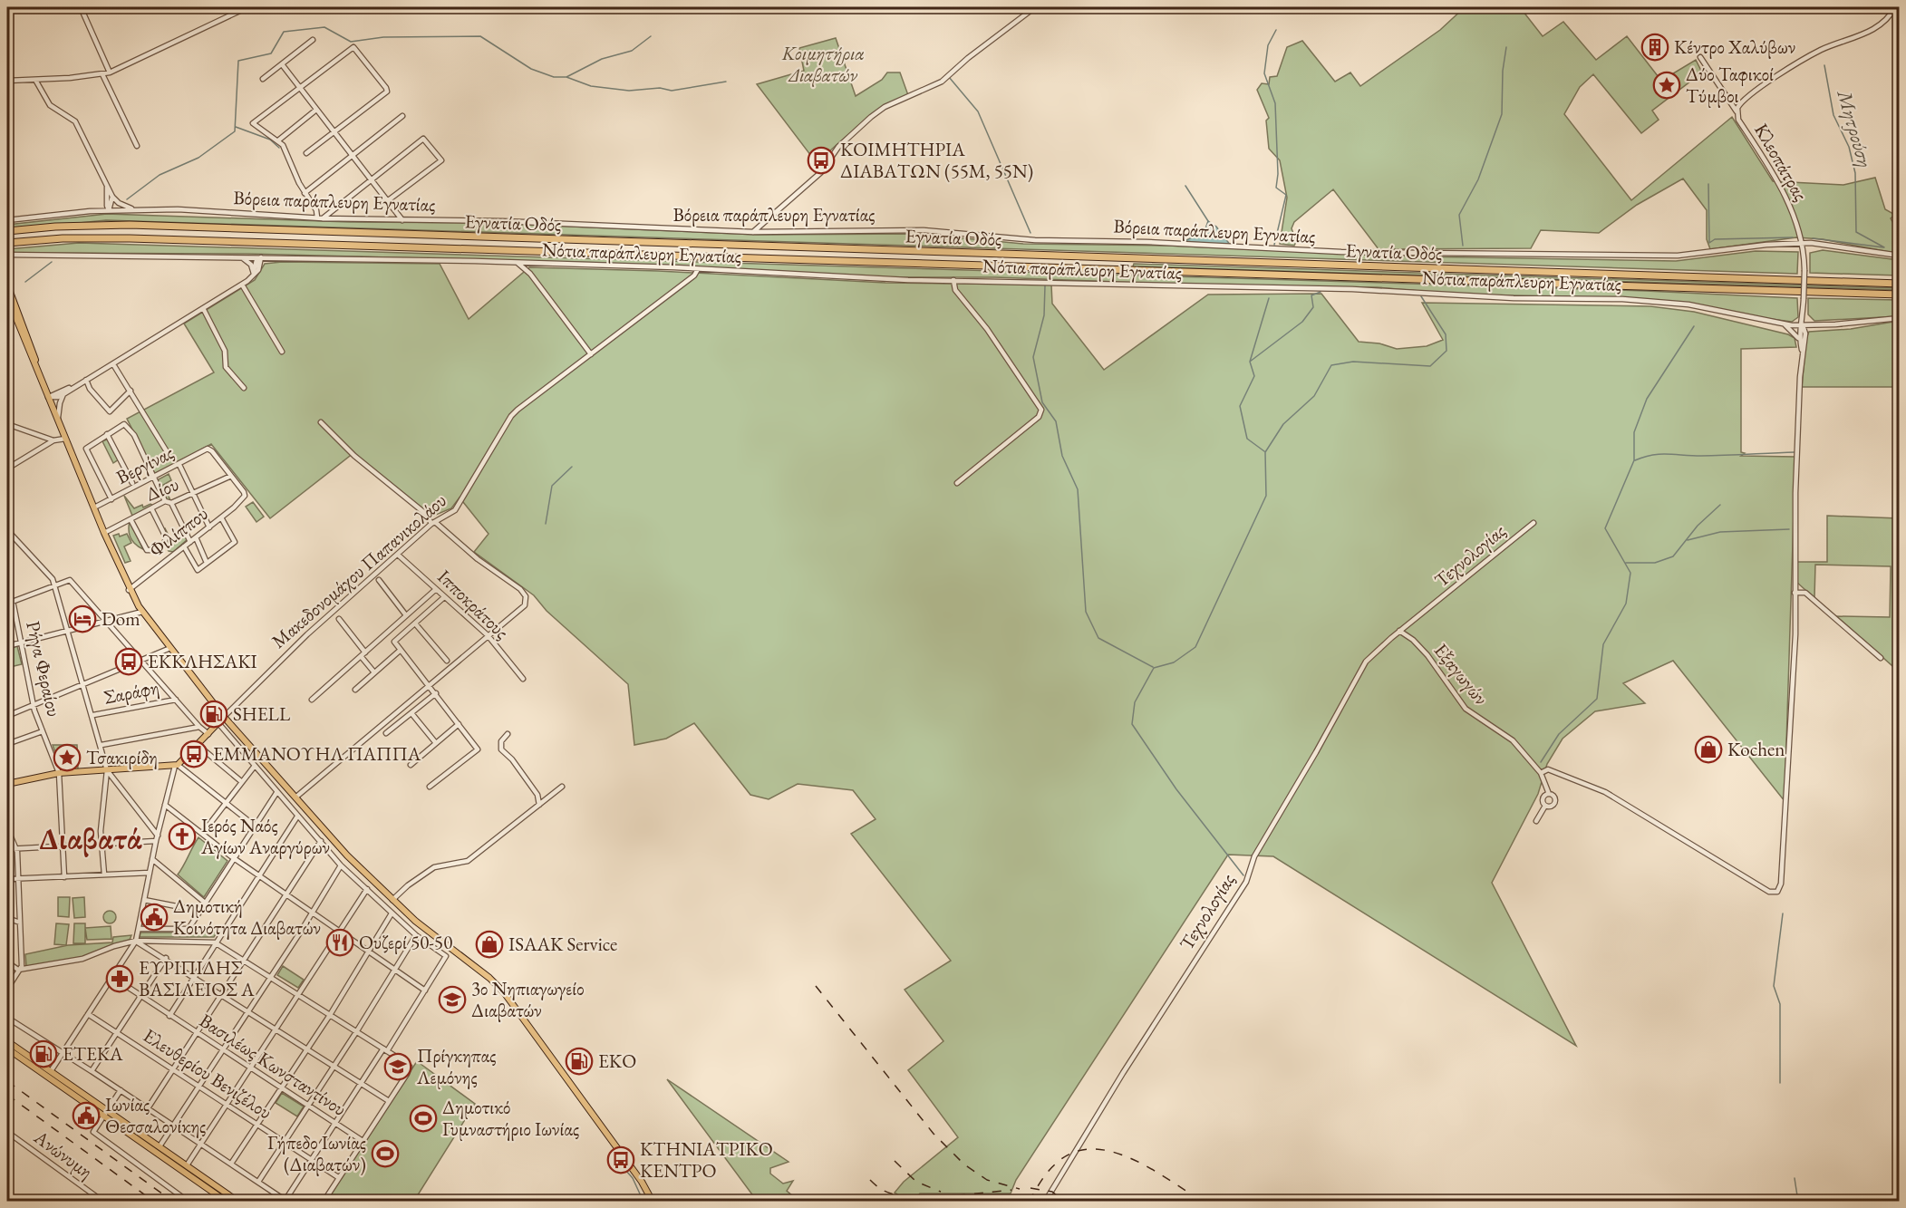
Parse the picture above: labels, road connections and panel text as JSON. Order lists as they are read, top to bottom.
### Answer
{
  "streets": {
    "highway": ["Εγνατία Οδός"],
    "street": [
      "Κλεοπάτρας",
      "Βόρεια παράπλευρη Εγνατίας",
      "Νότια παράπλευρη Εγνατίας",
      "Βεργίνας",
      "Δίου",
      "Φιλίππου",
      "Τεχνολογίας",
      "Μακεδονομάχου Παπανικολάου",
      "Ιπποκράτους",
      "Ρήγα Φεραίου",
      "Εξαγωγών",
      "Σαράφη",
      "Βασιλέως Κωνσταντίνου",
      "Ελευθερίου Βενιζέλου",
      "Ανώνυμη"
    ]
  },
  "crossings": [
    ["Κλεοπάτρας", "Βόρεια παράπλευρη Εγνατίας"],
    ["Κλεοπάτρας", "Νότια παράπλευρη Εγνατίας"],
    ["Νότια παράπλευρη Εγνατίας", "Μακεδονομάχου Παπανικολάου"],
    ["Βεργίνας", "Δίου"],
    ["Βεργίνας", "Φιλίππου"],
    ["Δίου", "Φιλίππου"],
    ["Τεχνολογίας", "Εξαγωγών"],
    ["Μακεδονομάχου Παπανικολάου", "Ιπποκράτους"]
  ],
  "districts": ["Διαβατά"],
  "water": ["Μητρούση"],
  "parks": ["Κοιμητήρια Διαβατών"],
  "places": {
    "building": ["Κέντρο Χαλύβων"],
    "place": ["Δύο Ταφικοί Τύμβοι", "Τσακιρίδη"],
    "bus stop": [
      "ΚΟΙΜΗΤΗΡΙΑ ΔΙΑΒΑΤΩΝ (55Μ, 55Ν)",
      "ΕΚΚΛΗΣΑΚΙ",
      "ΕΜΜΑΝΟΥΗΛ ΠΑΠΠΑ",
      "ΚΤΗΝΙΑΤΡΙΚΟ ΚΕΝΤΡΟ"
    ],
    "hotel": ["Dom"],
    "fuel station": ["SHELL", "ΕΤΕΚΑ", "EKO"],
    "shop": ["Kochen", "ISAAK Service"],
    "church": ["Ιερός Ναός Αγίων Αναργύρων"],
    "public building": ["Δημοτική Κοινότητα Διαβατών", "Ιωνίας Θεσσαλονίκης"],
    "restaurant": ["Ουζερί 50-50"],
    "pharmacy": ["ΕΥΡΙΠΙΔΗΣ ΒΑΣΙΛΕΙΟΣ Α"],
    "school or university": ["3ο Νηπιαγωγείο Διαβατών", "Πρίγκηπας Λεμόνης"],
    "sports": ["Δημοτικό Γυμναστήριο Ιωνίας", "Γήπεδο Ιωνίας (Διαβατών)"]
  }
}
